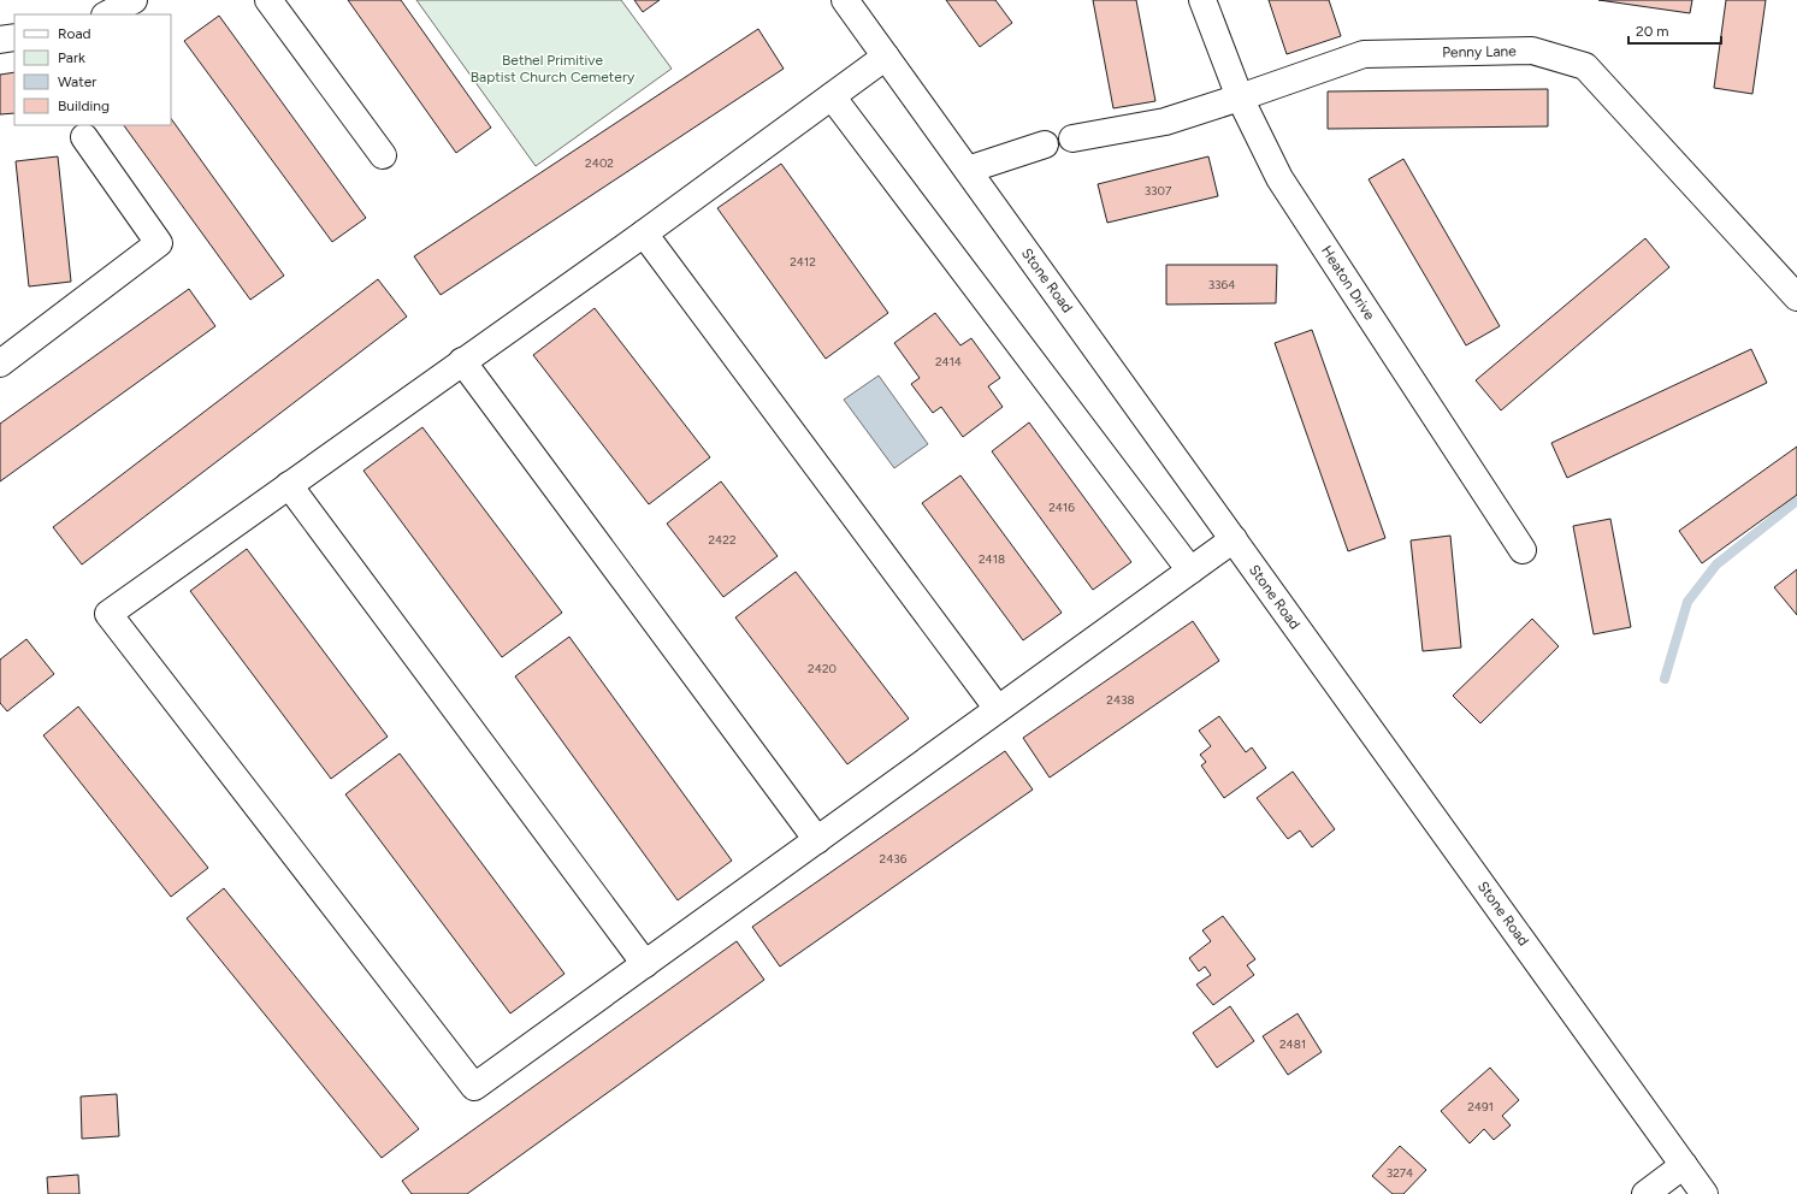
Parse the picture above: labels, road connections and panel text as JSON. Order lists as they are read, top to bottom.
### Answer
{
  "streets": {
    "street": ["Penny Lane", "Stone Road", "Heaton Drive"]
  },
  "crossings": [
    ["Penny Lane", "Heaton Drive"]
  ],
  "parks": ["Bethel Primitive Baptist Church Cemetery"],
  "house_numbers": [
    "2402",
    "3307",
    "2412",
    "3364",
    "2414",
    "2416",
    "2422",
    "2418",
    "2420",
    "2438",
    "2436",
    "2481",
    "2491",
    "3274"
  ],
  "legend": [
    "Road",
    "Park",
    "Water",
    "Building"
  ],
  "scale_bar": "20 m"
}
